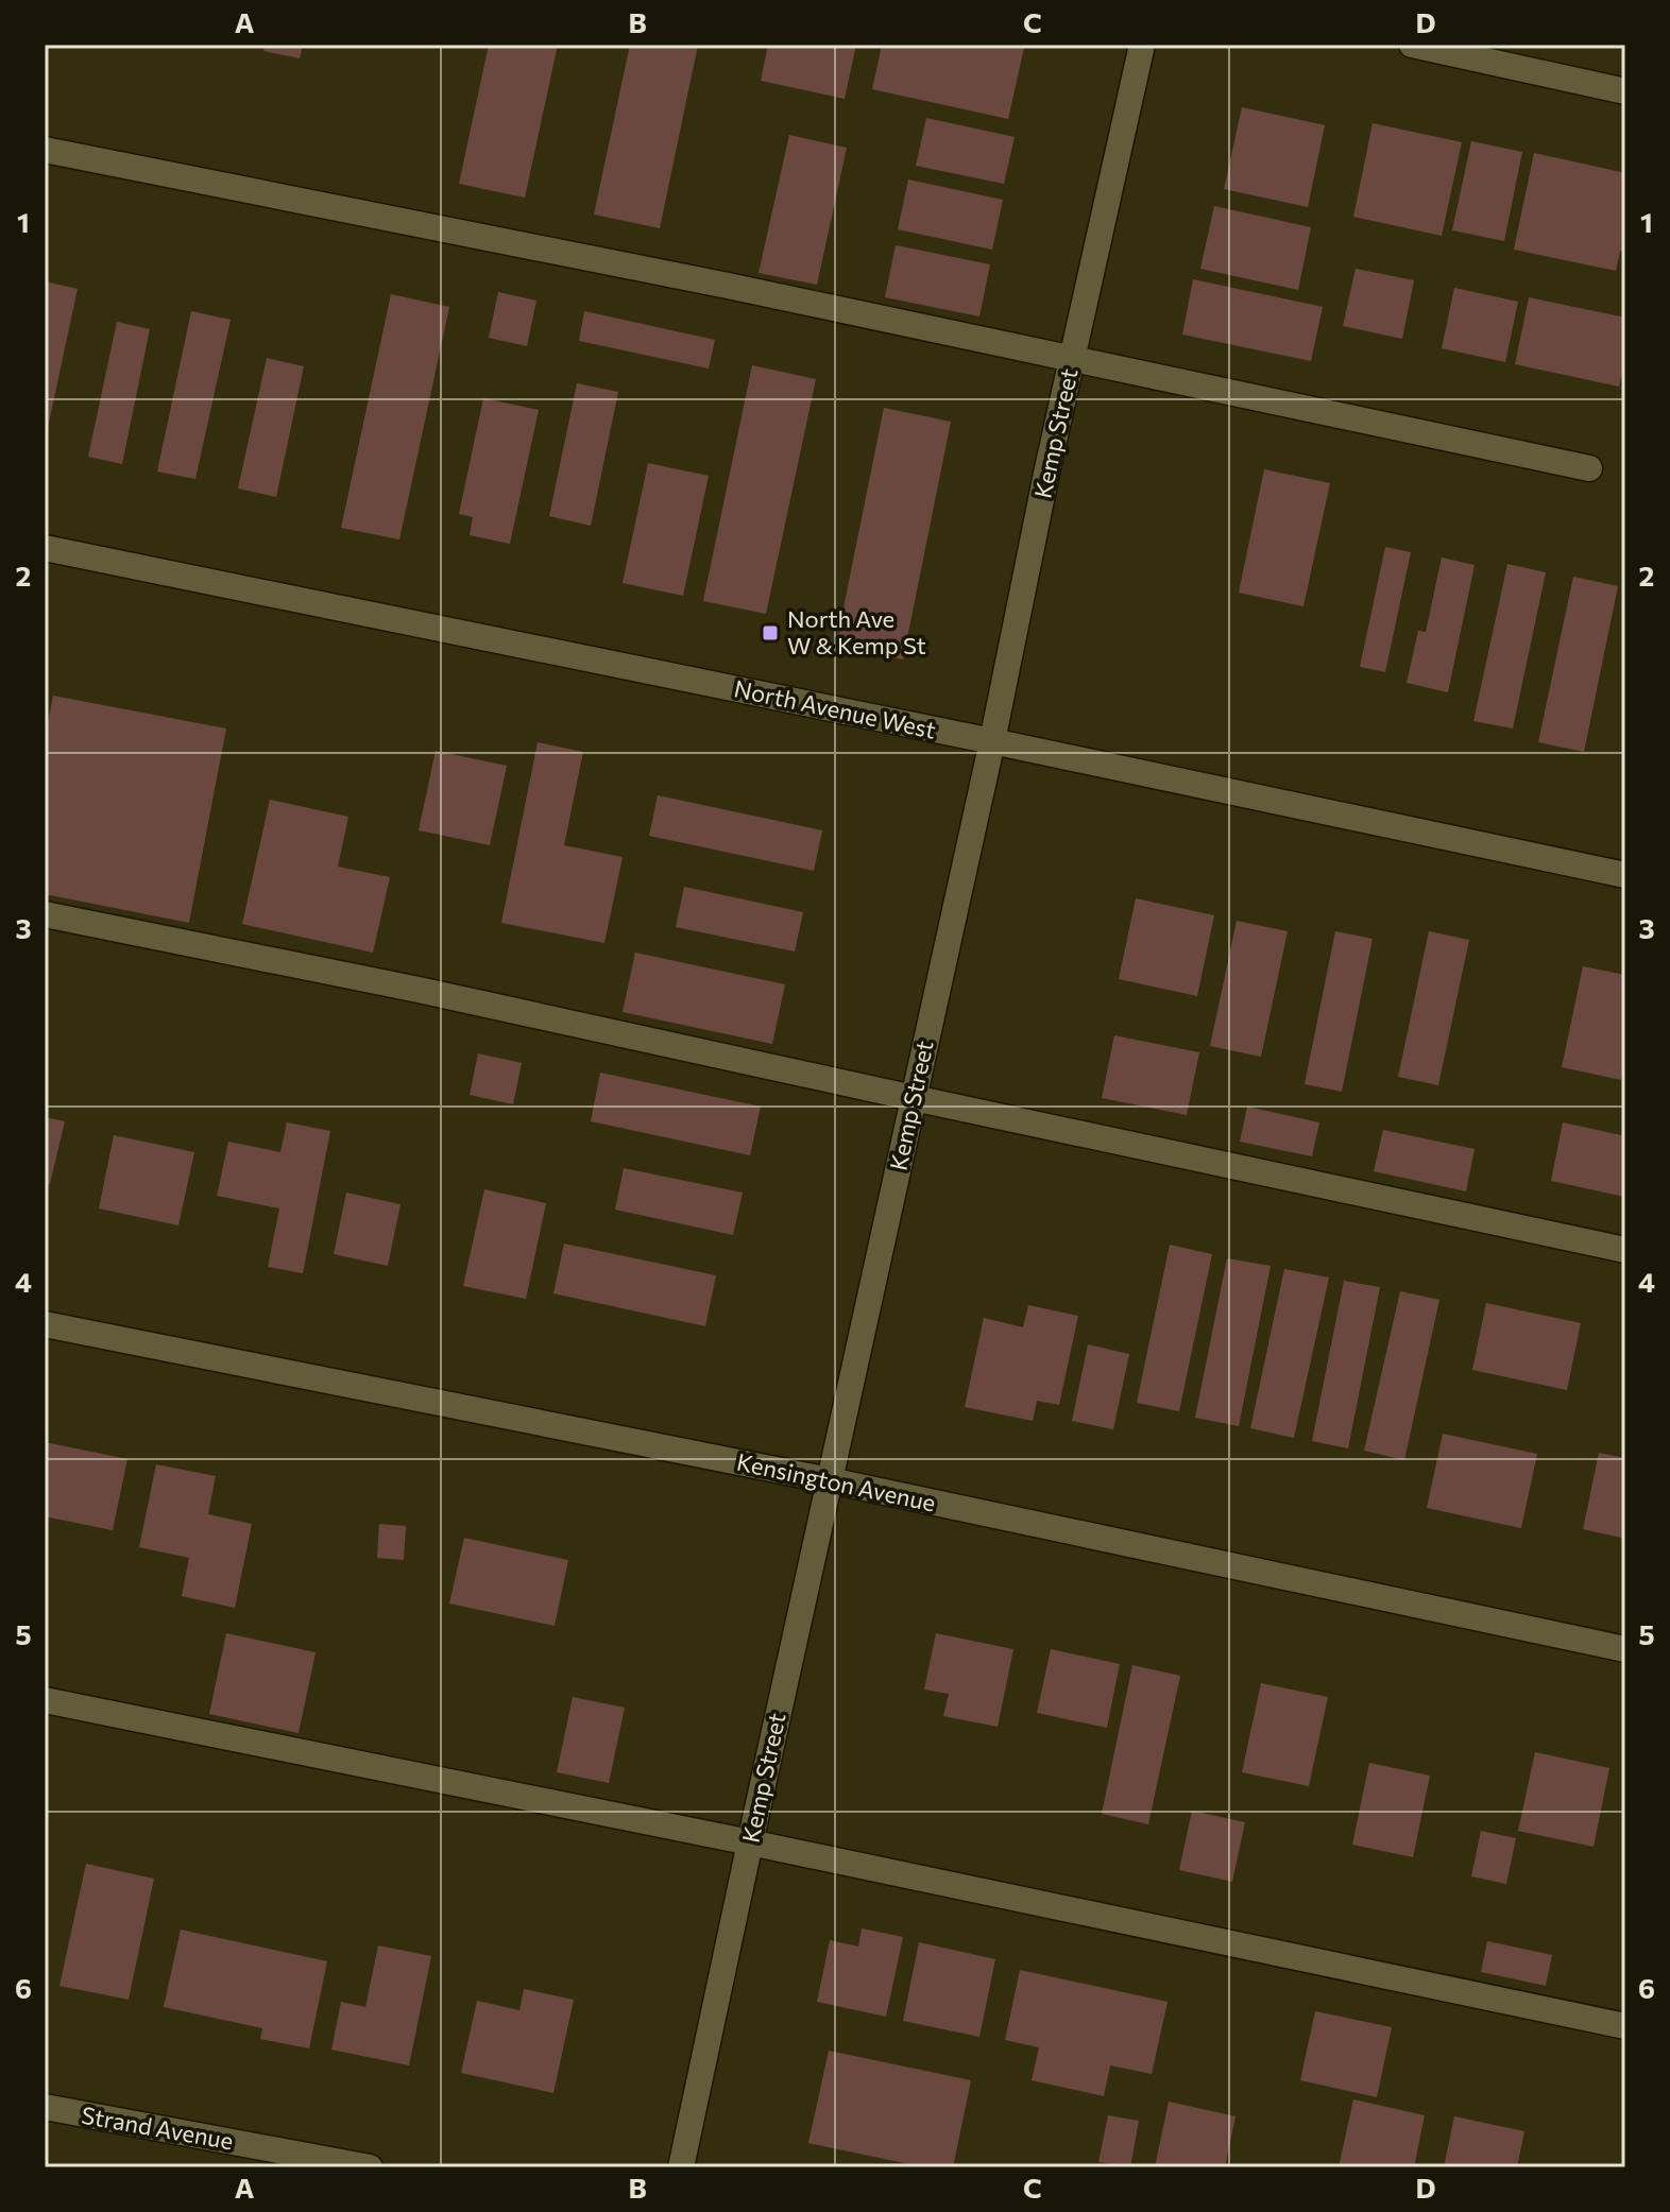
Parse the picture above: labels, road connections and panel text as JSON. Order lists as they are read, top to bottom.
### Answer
{
  "streets": {
    "street": [
      "Kemp Street",
      "North Avenue West",
      "Kensington Avenue",
      "Strand Avenue"
    ]
  },
  "crossings": [
    ["Kemp Street", "North Avenue West"],
    ["Kemp Street", "Kensington Avenue"]
  ],
  "places": {
    "transit": ["North Ave W & Kemp St"]
  },
  "grid": {
    "columns": [
      "A",
      "B",
      "C",
      "D"
    ],
    "rows": [
      "1",
      "2",
      "3",
      "4",
      "5",
      "6"
    ]
  }
}
